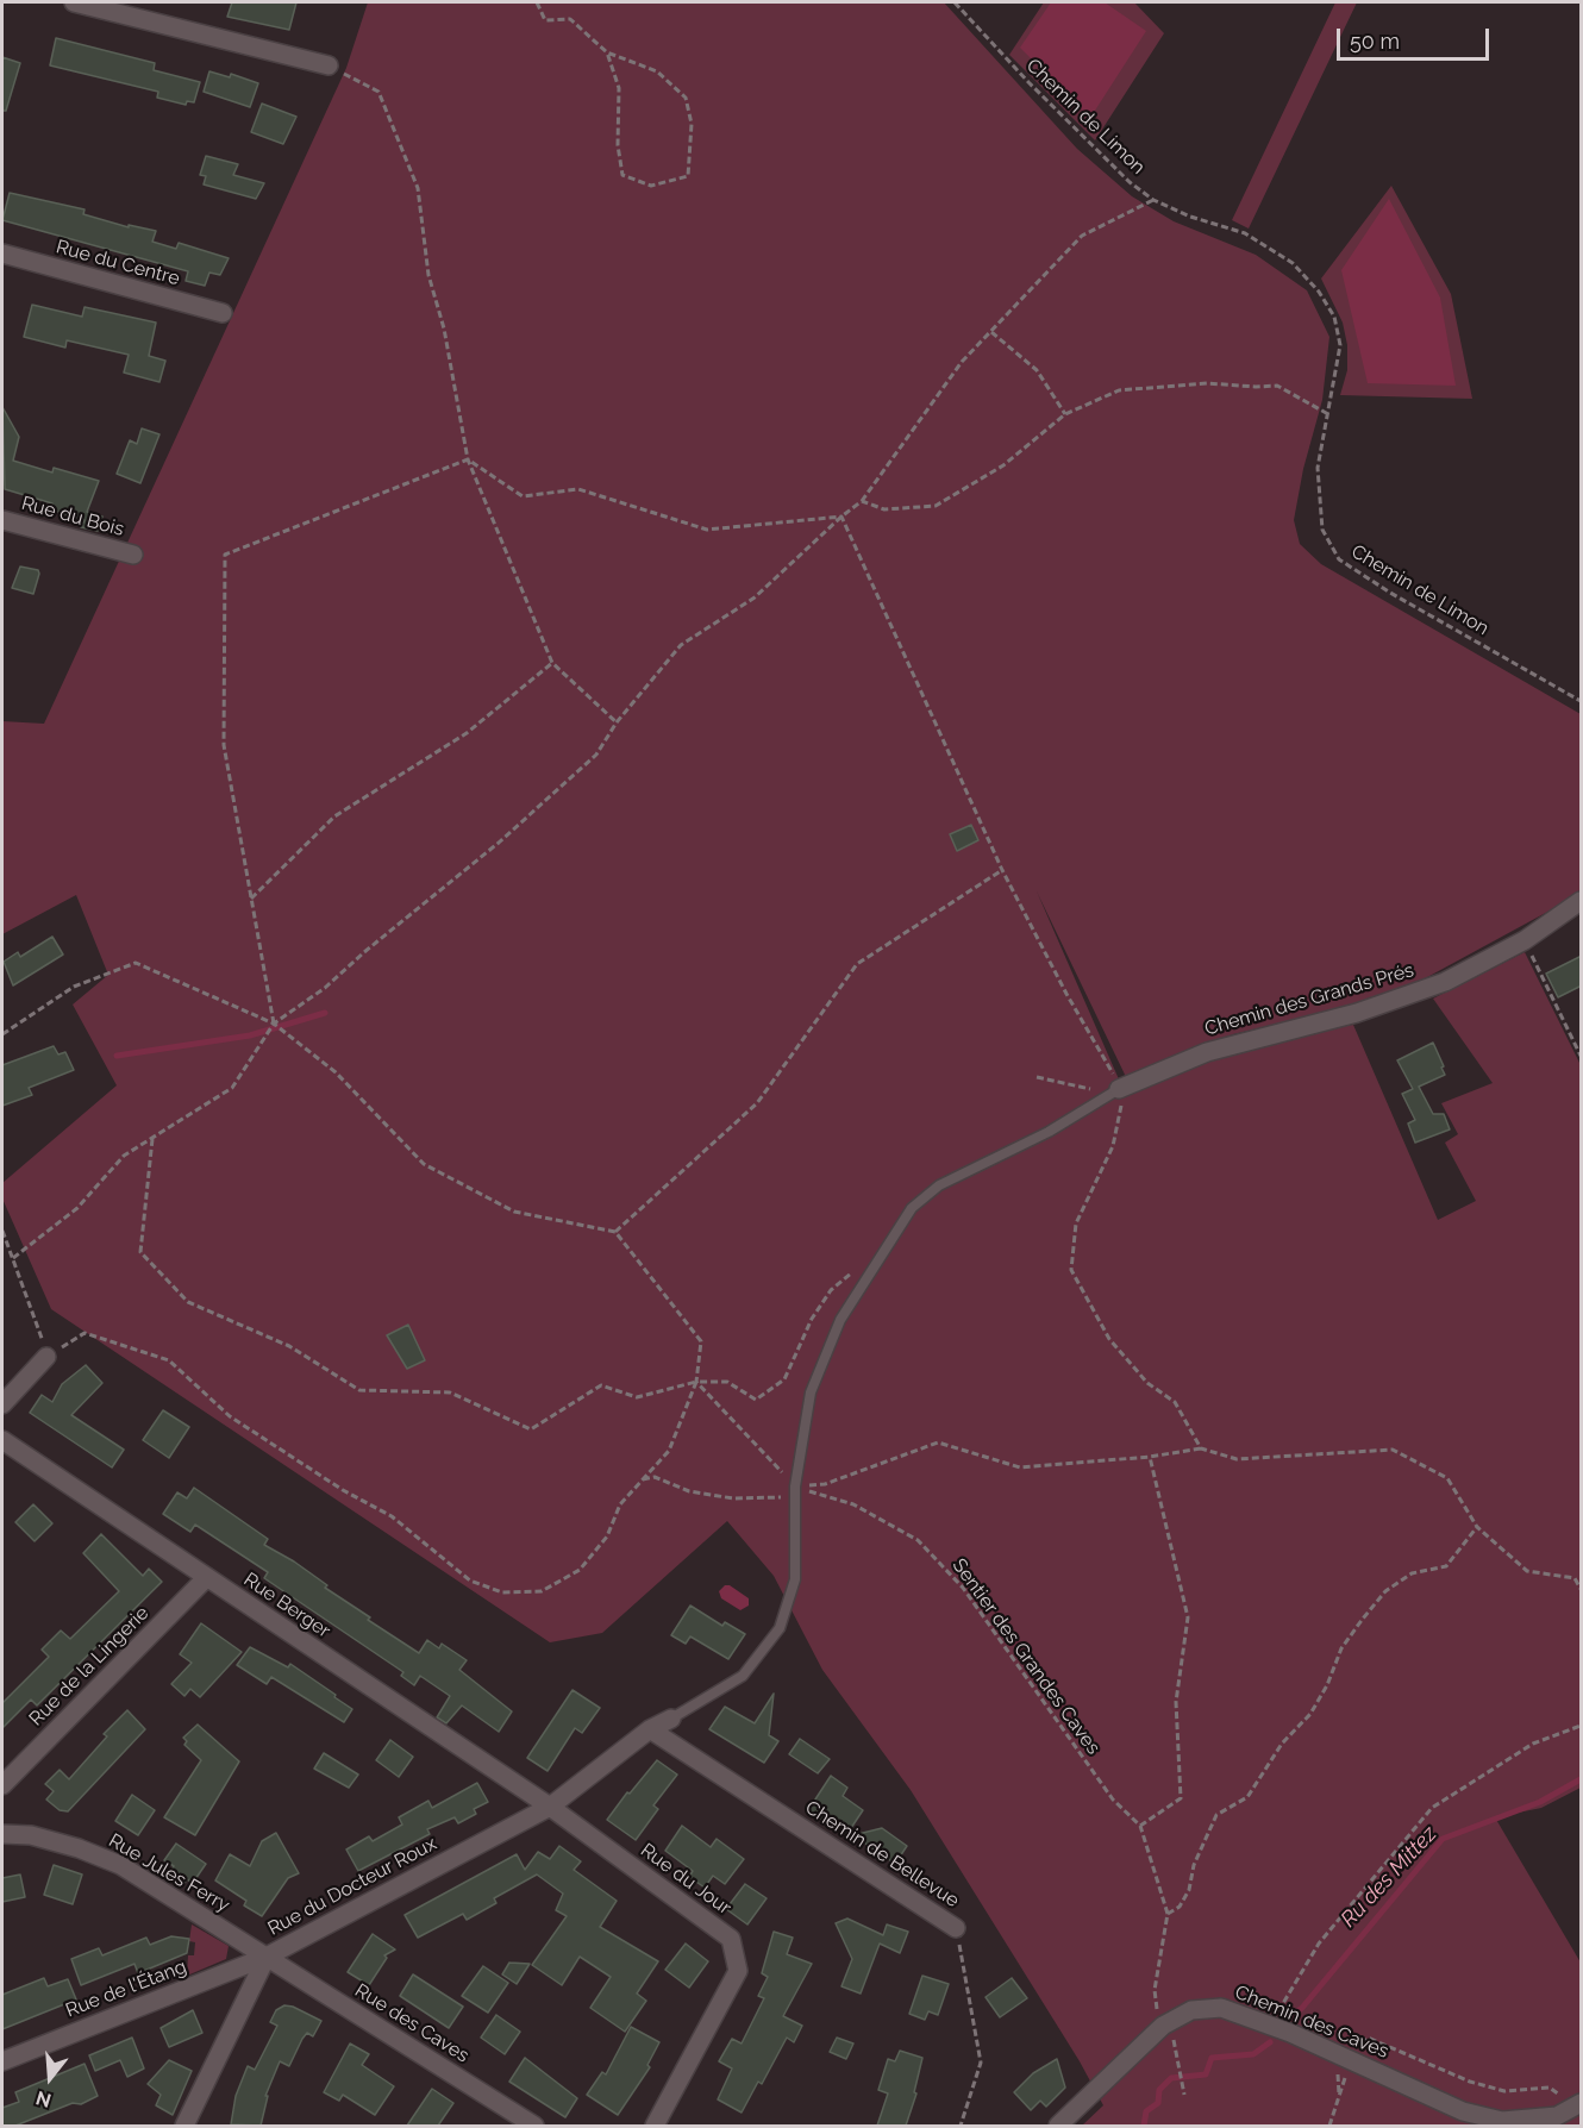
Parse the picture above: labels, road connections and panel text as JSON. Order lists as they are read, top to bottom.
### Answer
{
  "streets": {
    "street": [
      "Rue du Centre",
      "Rue du Bois",
      "Chemin des Grands Prés",
      "Rue Berger",
      "Rue de la Lingerie",
      "Chemin de Bellevue",
      "Rue Jules Ferry",
      "Rue du Jour",
      "Rue du Docteur Roux",
      "Rue de l'Étang",
      "Chemin des Caves",
      "Rue des Caves"
    ],
    "path": ["Chemin de Limon", "Sentier des Grandes Caves"]
  },
  "crossings": [
    ["Rue Berger", "Rue de la Lingerie"],
    ["Rue Berger", "Rue du Jour"],
    ["Rue Berger", "Rue du Docteur Roux"],
    ["Sentier des Grandes Caves", "Chemin des Caves"],
    ["Chemin de Bellevue", "Rue du Docteur Roux"],
    ["Rue Jules Ferry", "Rue du Docteur Roux"],
    ["Rue Jules Ferry", "Rue de l'Étang"],
    ["Rue Jules Ferry", "Rue des Caves"],
    ["Rue du Jour", "Rue du Docteur Roux"],
    ["Rue du Docteur Roux", "Rue de l'Étang"],
    ["Rue du Docteur Roux", "Rue des Caves"],
    ["Rue de l'Étang", "Rue des Caves"]
  ],
  "water": ["Ru des Mittez"],
  "scale_bar": "50 m",
  "north": "bottom"
}
